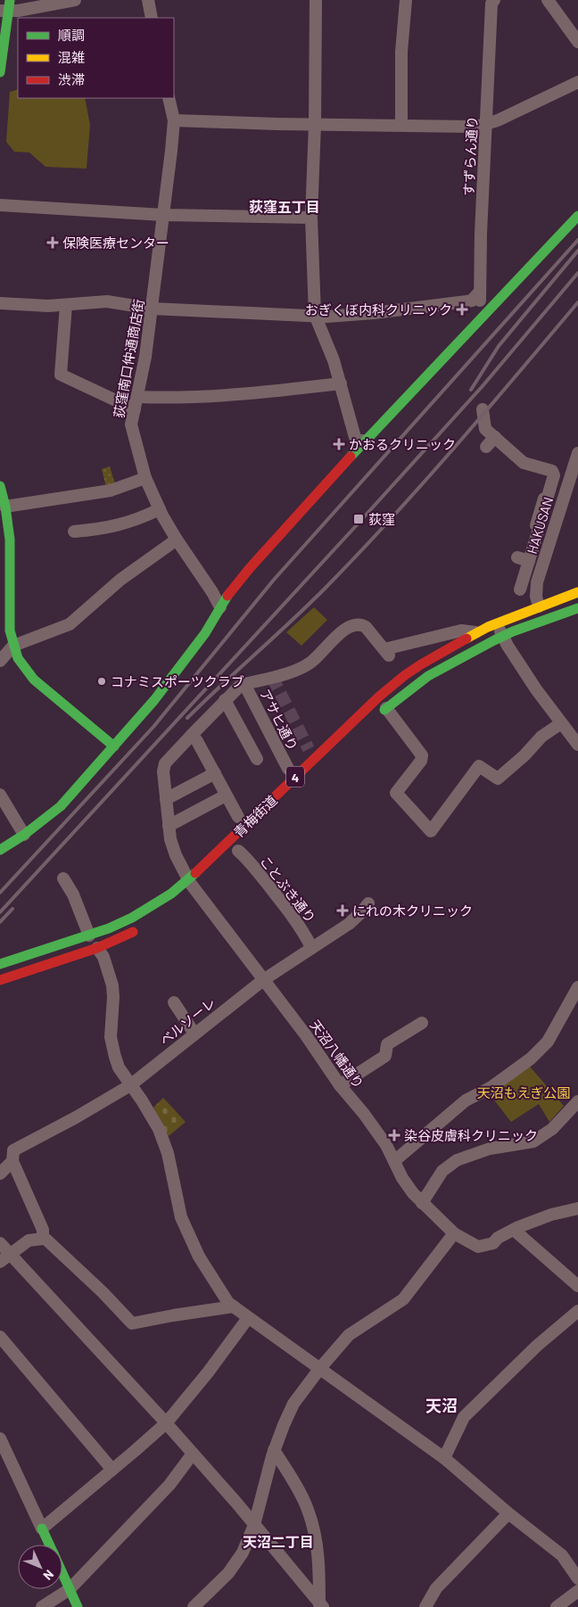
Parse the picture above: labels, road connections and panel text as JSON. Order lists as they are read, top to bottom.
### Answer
{
  "streets": {
    "street": [
      "すずらん通り",
      "荻窪南口仲通商店街",
      "HAKUSAN",
      "アサヒ通り",
      "4",
      "青梅街道",
      "ことぶき通り",
      "ベルソーレ",
      "天沼八幡通り"
    ]
  },
  "crossings": [
    ["HAKUSAN", "青梅街道"],
    ["アサヒ通り", "天沼八幡通り"],
    ["青梅街道", "天沼八幡通り"],
    ["ことぶき通り", "ベルソーレ"],
    ["ベルソーレ", "天沼八幡通り"]
  ],
  "districts": ["荻窪五丁目", "天沼", "天沼二丁目"],
  "parks": ["天沼もえぎ公園"],
  "places": {
    "health": [
      "保険医療センター",
      "おぎくぼ内科クリニック",
      "かおるクリニック",
      "にれの木クリニック",
      "染谷皮膚科クリニック"
    ],
    "transit": ["荻窪"],
    "other": ["コナミスポーツクラブ"]
  },
  "legend": ["順調", "混雑", "渋滞"],
  "north": "bottom right"
}
